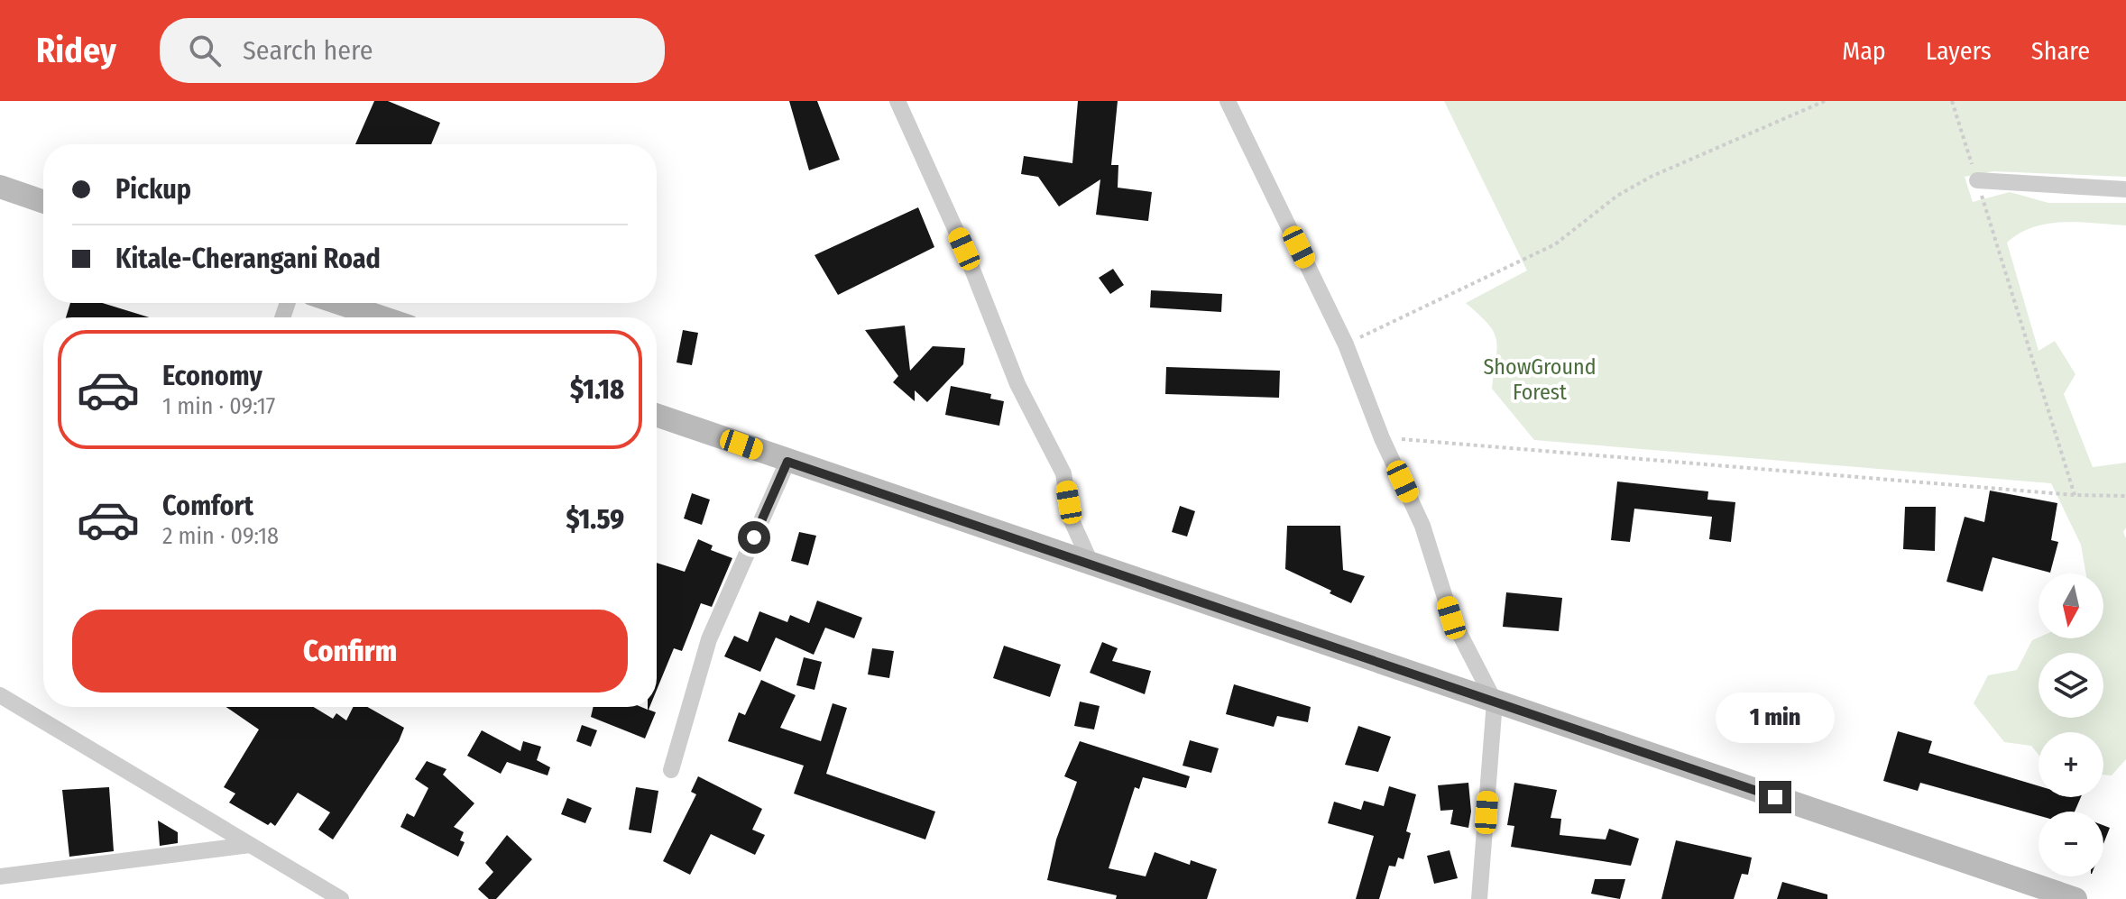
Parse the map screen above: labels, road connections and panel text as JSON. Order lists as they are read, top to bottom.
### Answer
{
  "parks": ["ShowGround Forest"],
  "north": "bottom",
  "page": {
    "header": "Ridey",
    "search": "Search here",
    "nav": ["Map", "Layers", "Share"],
    "banner": ["Pickup", "Kitale-Cherangani Road"],
    "list": [
      {
        "name": "Economy",
        "note": "1 min · 09:17",
        "value": "$1.18"
      },
      {
        "name": "Comfort",
        "note": "2 min · 09:18",
        "value": "$1.59"
      }
    ],
    "map_buttons": ["+", "−"],
    "buttons": "Confirm",
    "bubble": "1 min"
  }
}
